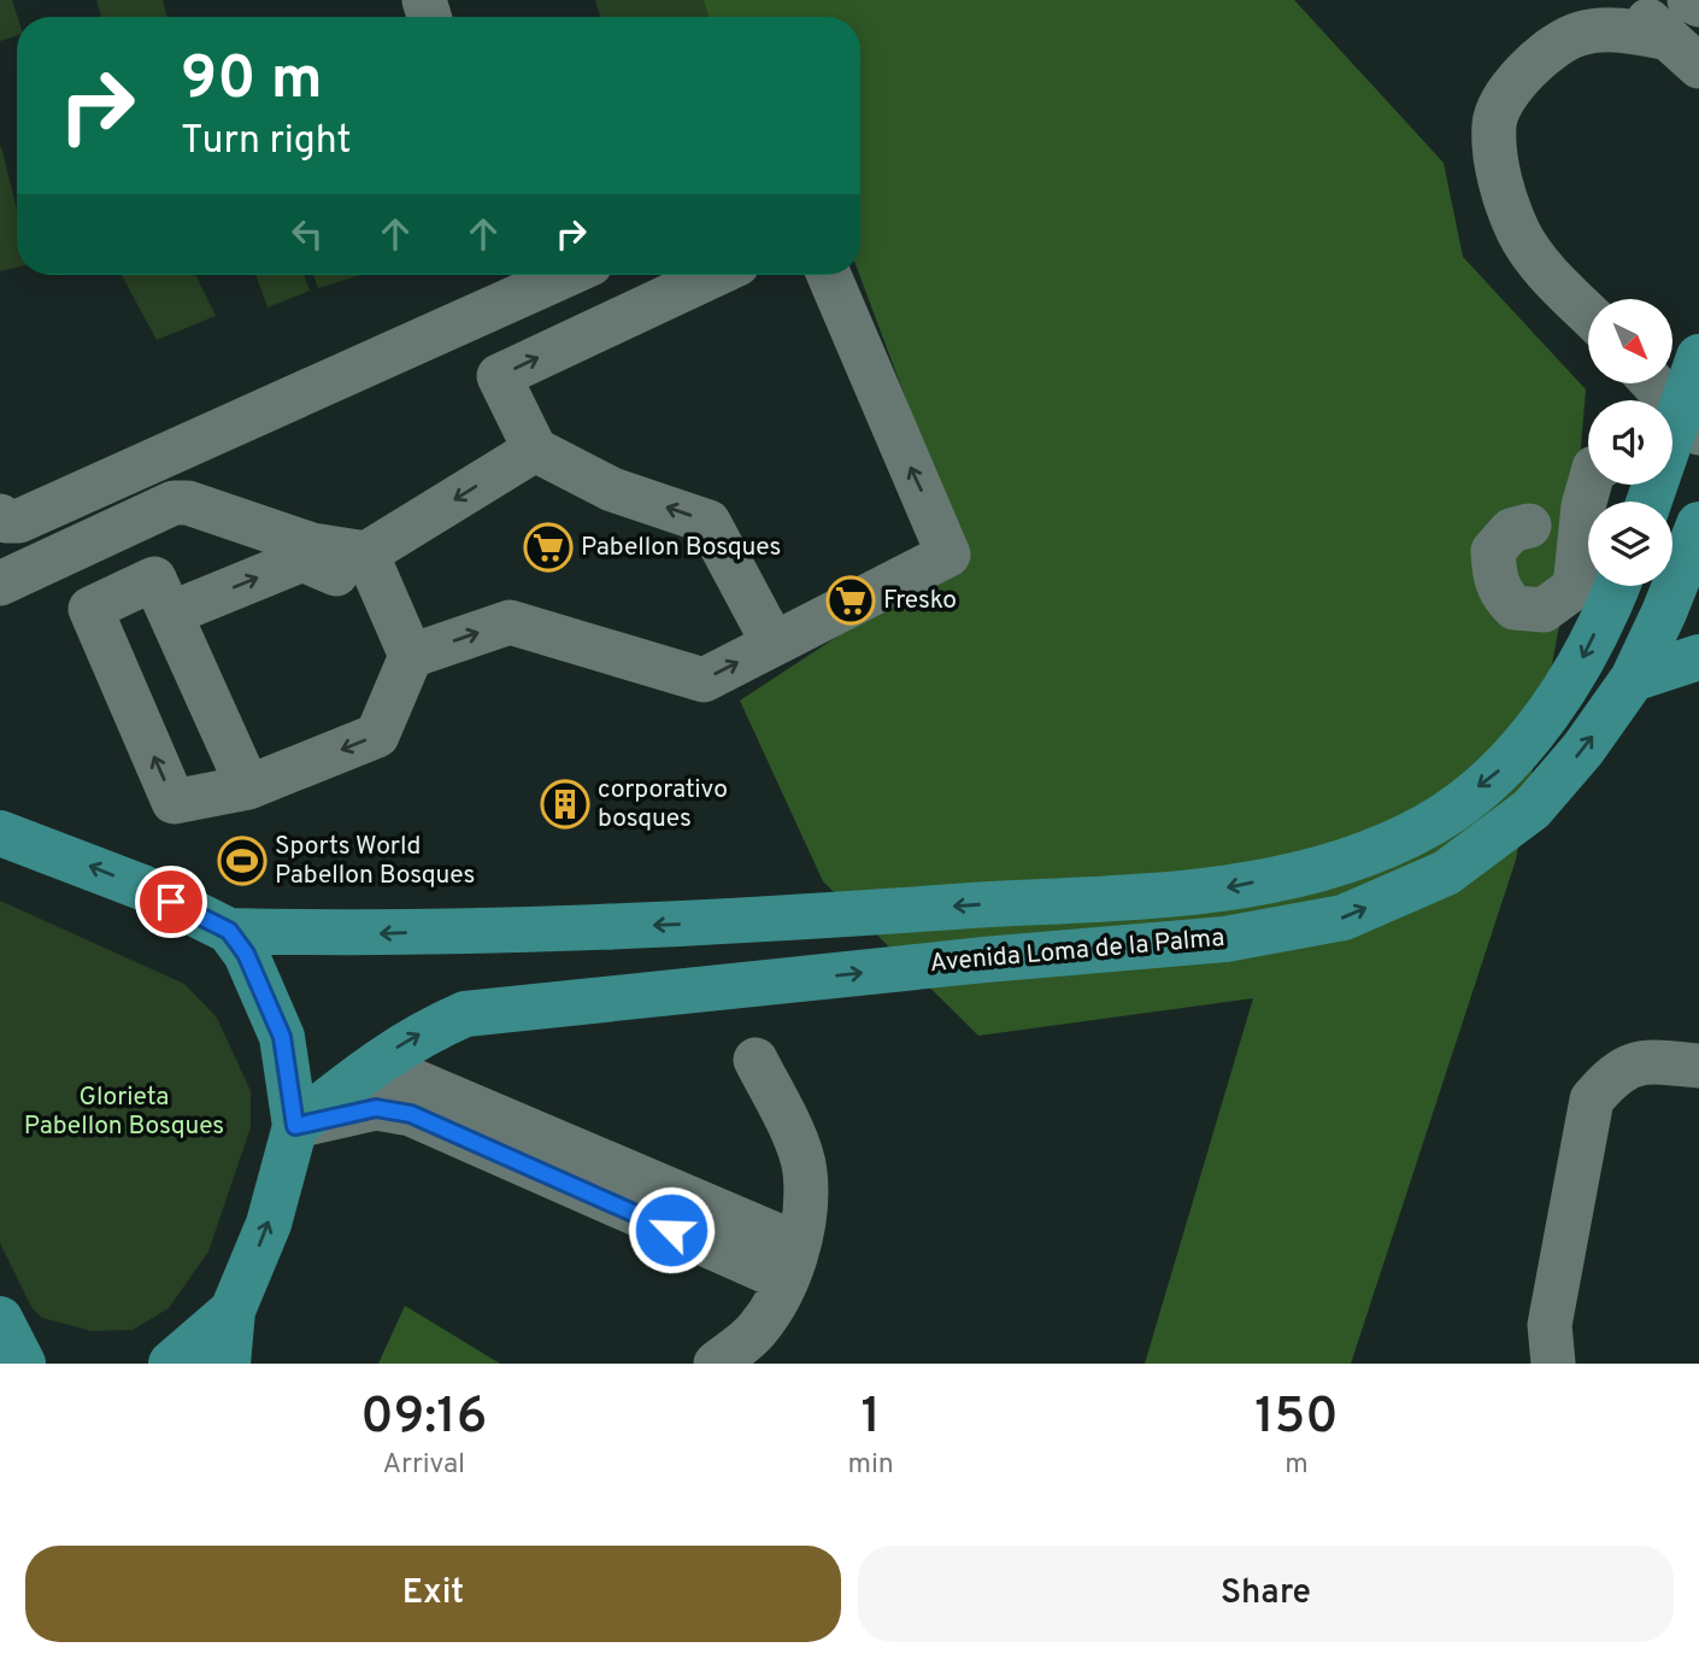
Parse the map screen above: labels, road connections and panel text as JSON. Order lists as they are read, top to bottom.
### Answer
{
  "streets": {
    "main road": ["Avenida Loma de la Palma"]
  },
  "parks": ["Glorieta Pabellon Bosques"],
  "places": {
    "supermarket": ["Pabellon Bosques", "Fresko"],
    "building": ["corporativo bosques"],
    "sports": ["Sports World Pabellon Bosques"]
  },
  "north": "bottom right",
  "page": {
    "turn": ["90 m", "Turn right"],
    "eta": [
      "09:16",
      "Arrival",
      "1",
      "min",
      "150",
      "m"
    ],
    "buttons": ["Exit", "Share"]
  }
}
